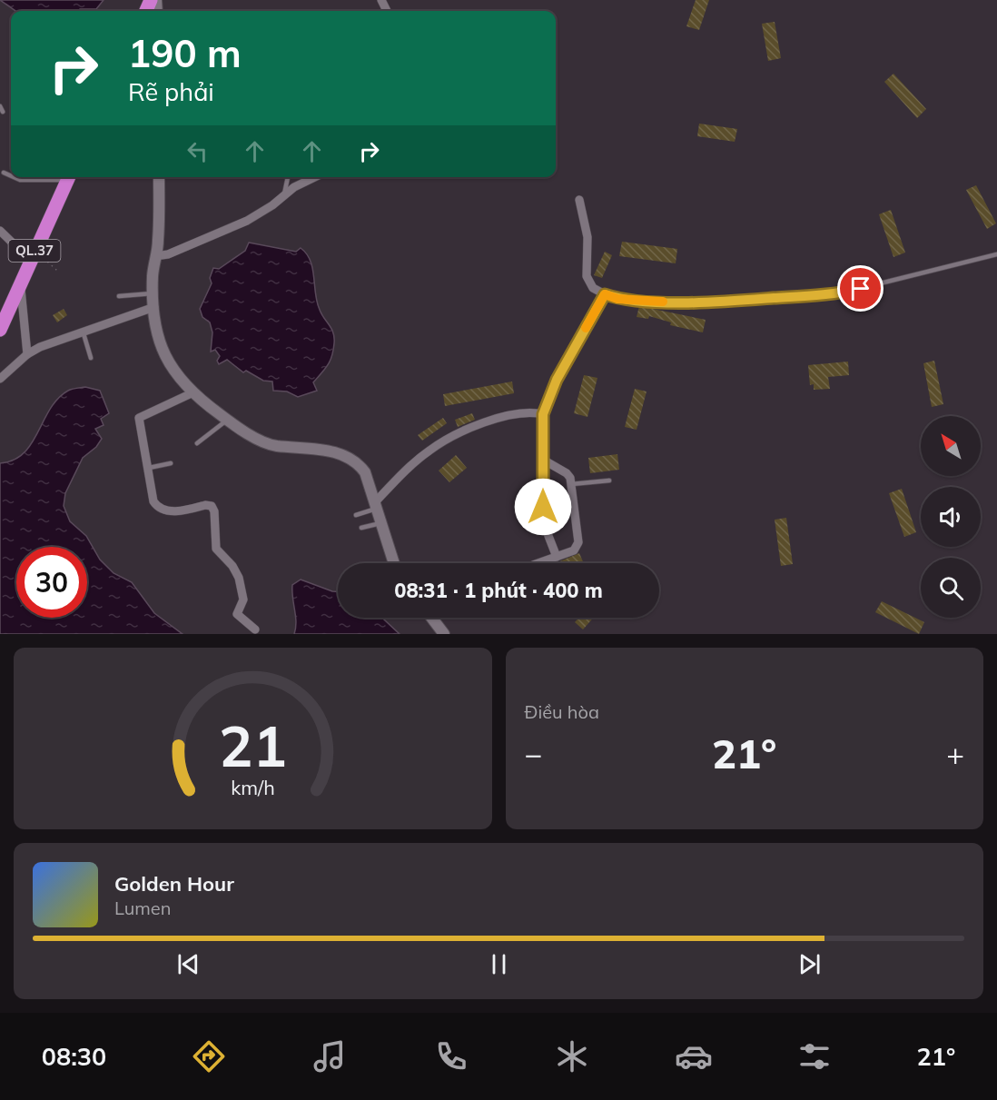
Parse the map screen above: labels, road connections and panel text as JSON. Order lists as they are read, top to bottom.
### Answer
{
  "streets": {
    "highway": ["QL.37"]
  },
  "north": "top left",
  "page": {
    "turn": ["190 m", "Rẽ phải"],
    "limit": "30",
    "trip": "08:31 · 1 phút · 400 m",
    "tile": "Điều hòa",
    "heat": ["−", "21°", "+"],
    "song": ["Golden Hour", "Lumen"],
    "tabs": ["08:30", "21°"],
    "gauge": ["21", "km/h"]
  }
}
